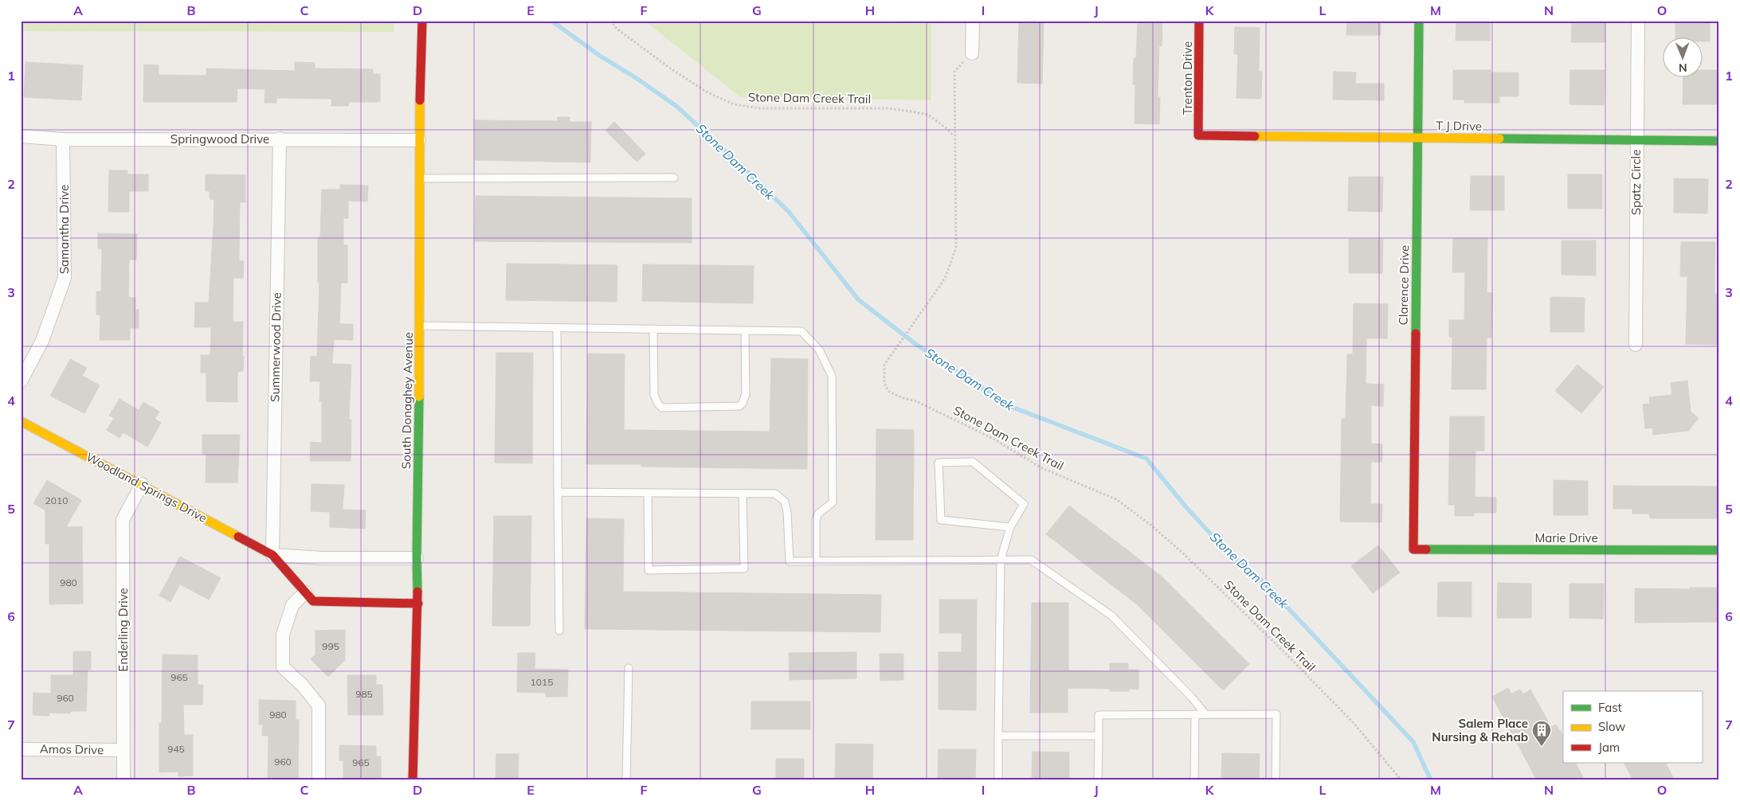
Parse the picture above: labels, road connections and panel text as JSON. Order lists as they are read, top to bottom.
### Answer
{
  "streets": {
    "street": [
      "Trenton Drive",
      "T J Drive",
      "Springwood Drive",
      "Spatz Circle",
      "Samantha Drive",
      "Clarence Drive",
      "Summerwood Drive",
      "South Donaghey Avenue",
      "Woodland Springs Drive",
      "Marie Drive",
      "Enderling Drive",
      "Amos Drive"
    ],
    "path": ["Stone Dam Creek Trail"]
  },
  "crossings": [
    ["Trenton Drive", "T J Drive"],
    ["T J Drive", "Spatz Circle"],
    ["T J Drive", "Clarence Drive"],
    ["Springwood Drive", "Samantha Drive"],
    ["Springwood Drive", "Summerwood Drive"],
    ["Springwood Drive", "South Donaghey Avenue"],
    ["Clarence Drive", "Marie Drive"],
    ["Summerwood Drive", "Woodland Springs Drive"],
    ["South Donaghey Avenue", "Woodland Springs Drive"],
    ["Woodland Springs Drive", "Enderling Drive"],
    ["Enderling Drive", "Amos Drive"]
  ],
  "water": ["Stone Dam Creek"],
  "places": {
    "building": ["Salem Place Nursing & Rehab"]
  },
  "house_numbers": [
    "2010",
    "980",
    "995",
    "965",
    "1015",
    "985",
    "960",
    "980",
    "945",
    "960",
    "965"
  ],
  "legend": ["Fast", "Slow", "Jam"],
  "north": "bottom",
  "grid": {
    "columns": [
      "A",
      "B",
      "C",
      "D",
      "E",
      "F",
      "G",
      "H",
      "I",
      "J",
      "K",
      "L",
      "M",
      "N",
      "O"
    ],
    "rows": [
      "1",
      "2",
      "3",
      "4",
      "5",
      "6",
      "7"
    ]
  }
}
